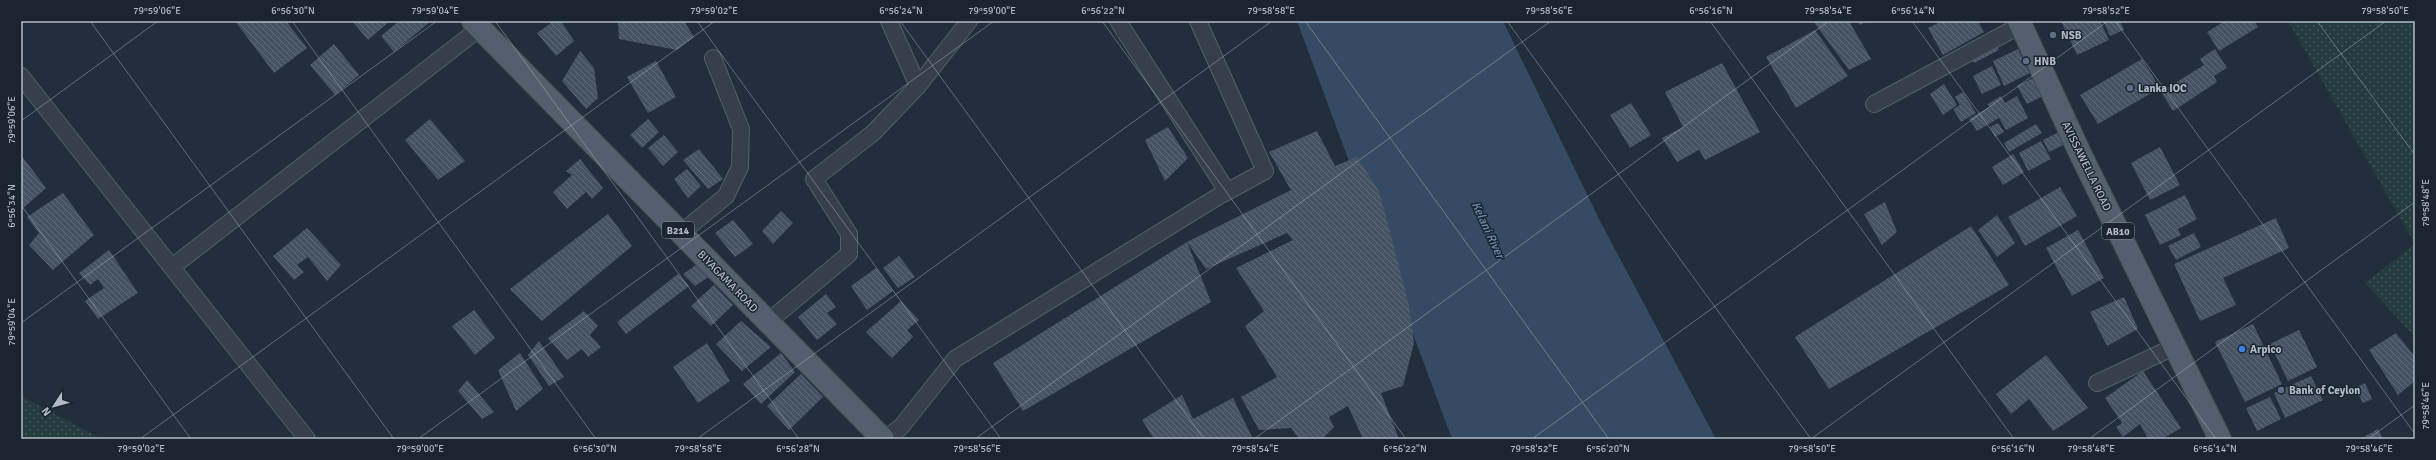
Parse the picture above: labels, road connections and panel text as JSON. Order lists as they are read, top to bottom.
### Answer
{
  "streets": {
    "main road": [
      "AVISSAWELLA ROAD",
      "B214",
      "AB10",
      "BIYAGAMA ROAD"
    ]
  },
  "water": ["Kelani River"],
  "places": [
    "NSB",
    "HNB",
    "Lanka IOC",
    "Arpico",
    "Bank of Ceylon"
  ],
  "north": "bottom left",
  "coordinates": [
    "79°59'06\"E",
    "6°56'30\"N",
    "79°59'04\"E",
    "79°59'02\"E",
    "6°56'24\"N",
    "79°59'00\"E",
    "6°56'22\"N",
    "79°58'58\"E",
    "79°58'56\"E",
    "6°56'16\"N",
    "79°58'54\"E",
    "6°56'14\"N",
    "79°58'52\"E",
    "79°58'50\"E",
    "79°58'48\"E",
    "6°56'34\"N",
    "79°58'46\"E",
    "6°56'28\"N",
    "6°56'20\"N"
  ]
}
